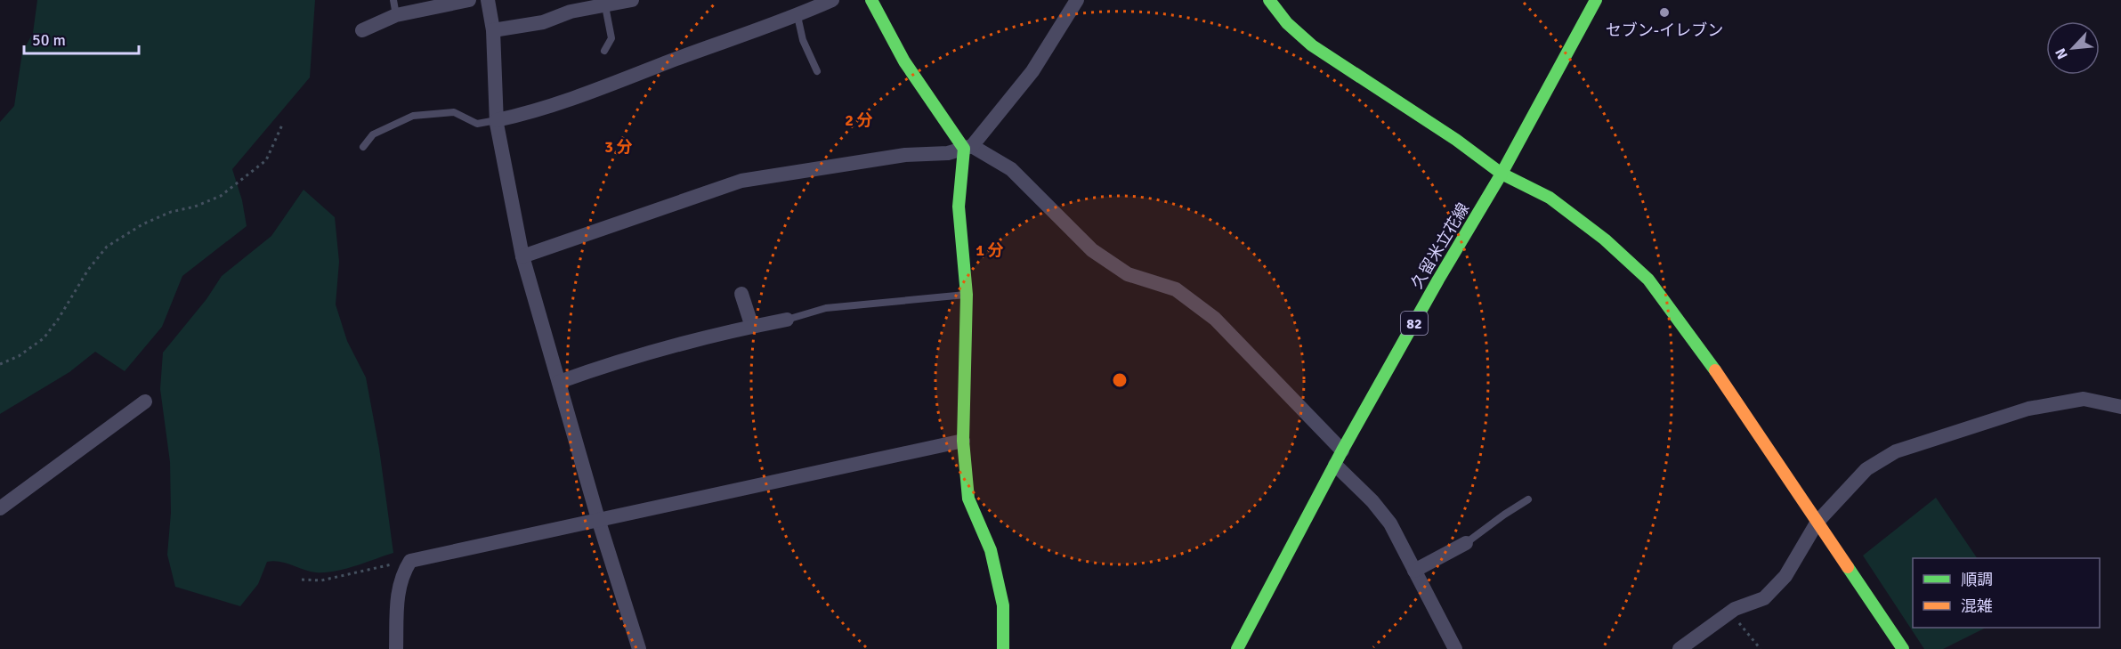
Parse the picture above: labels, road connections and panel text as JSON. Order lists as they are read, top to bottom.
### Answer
{
  "streets": {
    "street": ["久留米立花線", "82"]
  },
  "places": ["セブン-イレブン"],
  "legend": ["順調", "混雑"],
  "scale_bar": "50 m",
  "north": "bottom left",
  "rings": ["2 分", "3 分", "1 分"]
}
